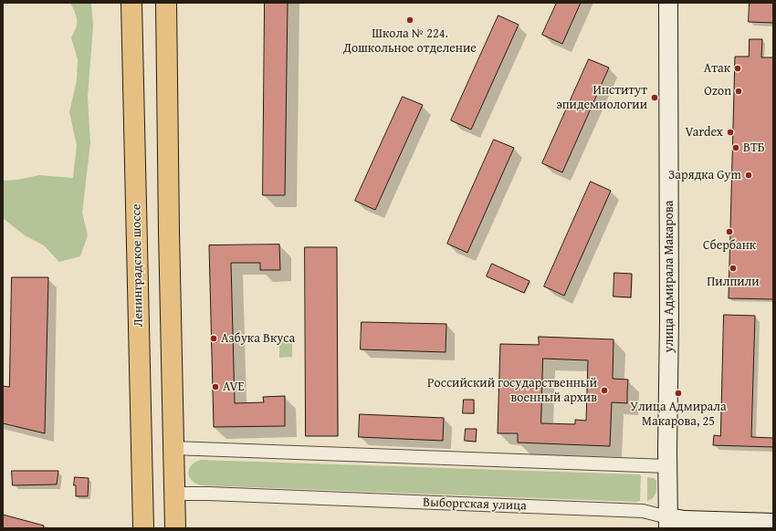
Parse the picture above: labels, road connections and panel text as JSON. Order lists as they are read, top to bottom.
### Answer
{
  "streets": {
    "main road": ["Ленинградское шоссе"],
    "street": ["улица Адмирала Макарова", "Выборгская улица"]
  },
  "crossings": [
    ["улица Адмирала Макарова", "Выборгская улица"]
  ],
  "places": [
    "Школа № 224. Дошкольное отделение",
    "Атак",
    "Ozon",
    "Институт эпидемиологии",
    "Vardex",
    "ВТБ",
    "Зарядка Gym",
    "Сбербанк",
    "Пилпили",
    "Азбука Вкуса",
    "AVE",
    "Российский государственный военный архив",
    "Улица Адмирала Макарова, 25"
  ]
}
